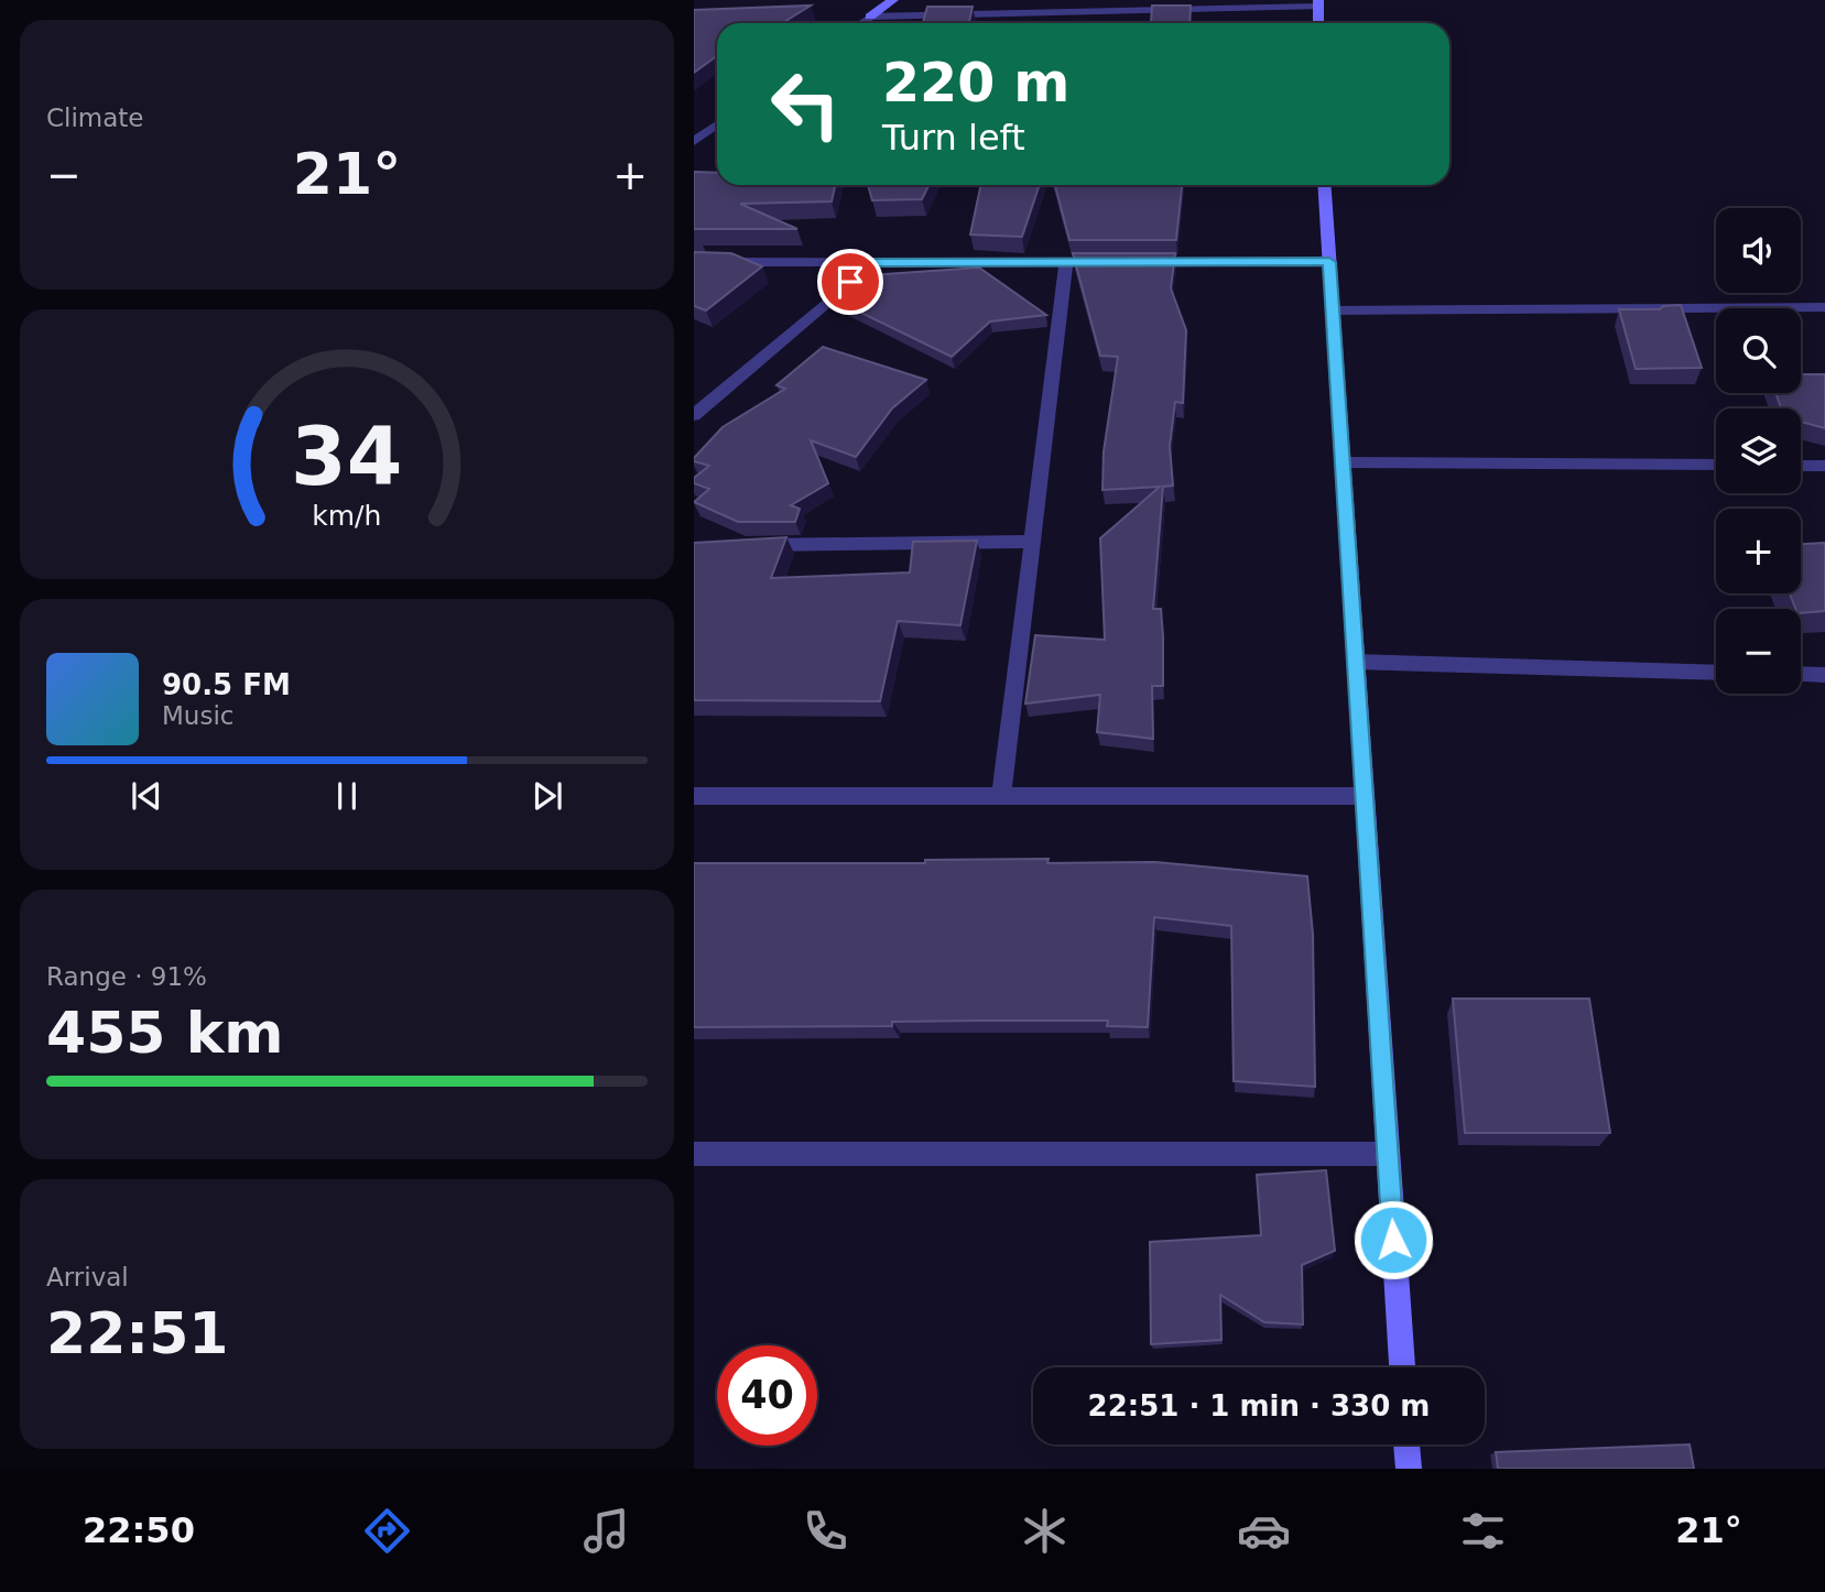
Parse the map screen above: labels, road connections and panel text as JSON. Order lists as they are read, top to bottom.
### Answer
{
  "page": {
    "tile": [
      "Climate",
      ["Range · 91%", "455 km"],
      ["Arrival", "22:51"]
    ],
    "turn": ["220 m", "Turn left"],
    "heat": ["−", "21°", "+"],
    "map_buttons": ["+", "−"],
    "song": ["90.5 FM", "Music"],
    "limit": "40",
    "trip": "22:51 · 1 min · 330 m",
    "tabs": ["22:50", "21°"],
    "gauge": ["34", "km/h"]
  }
}
